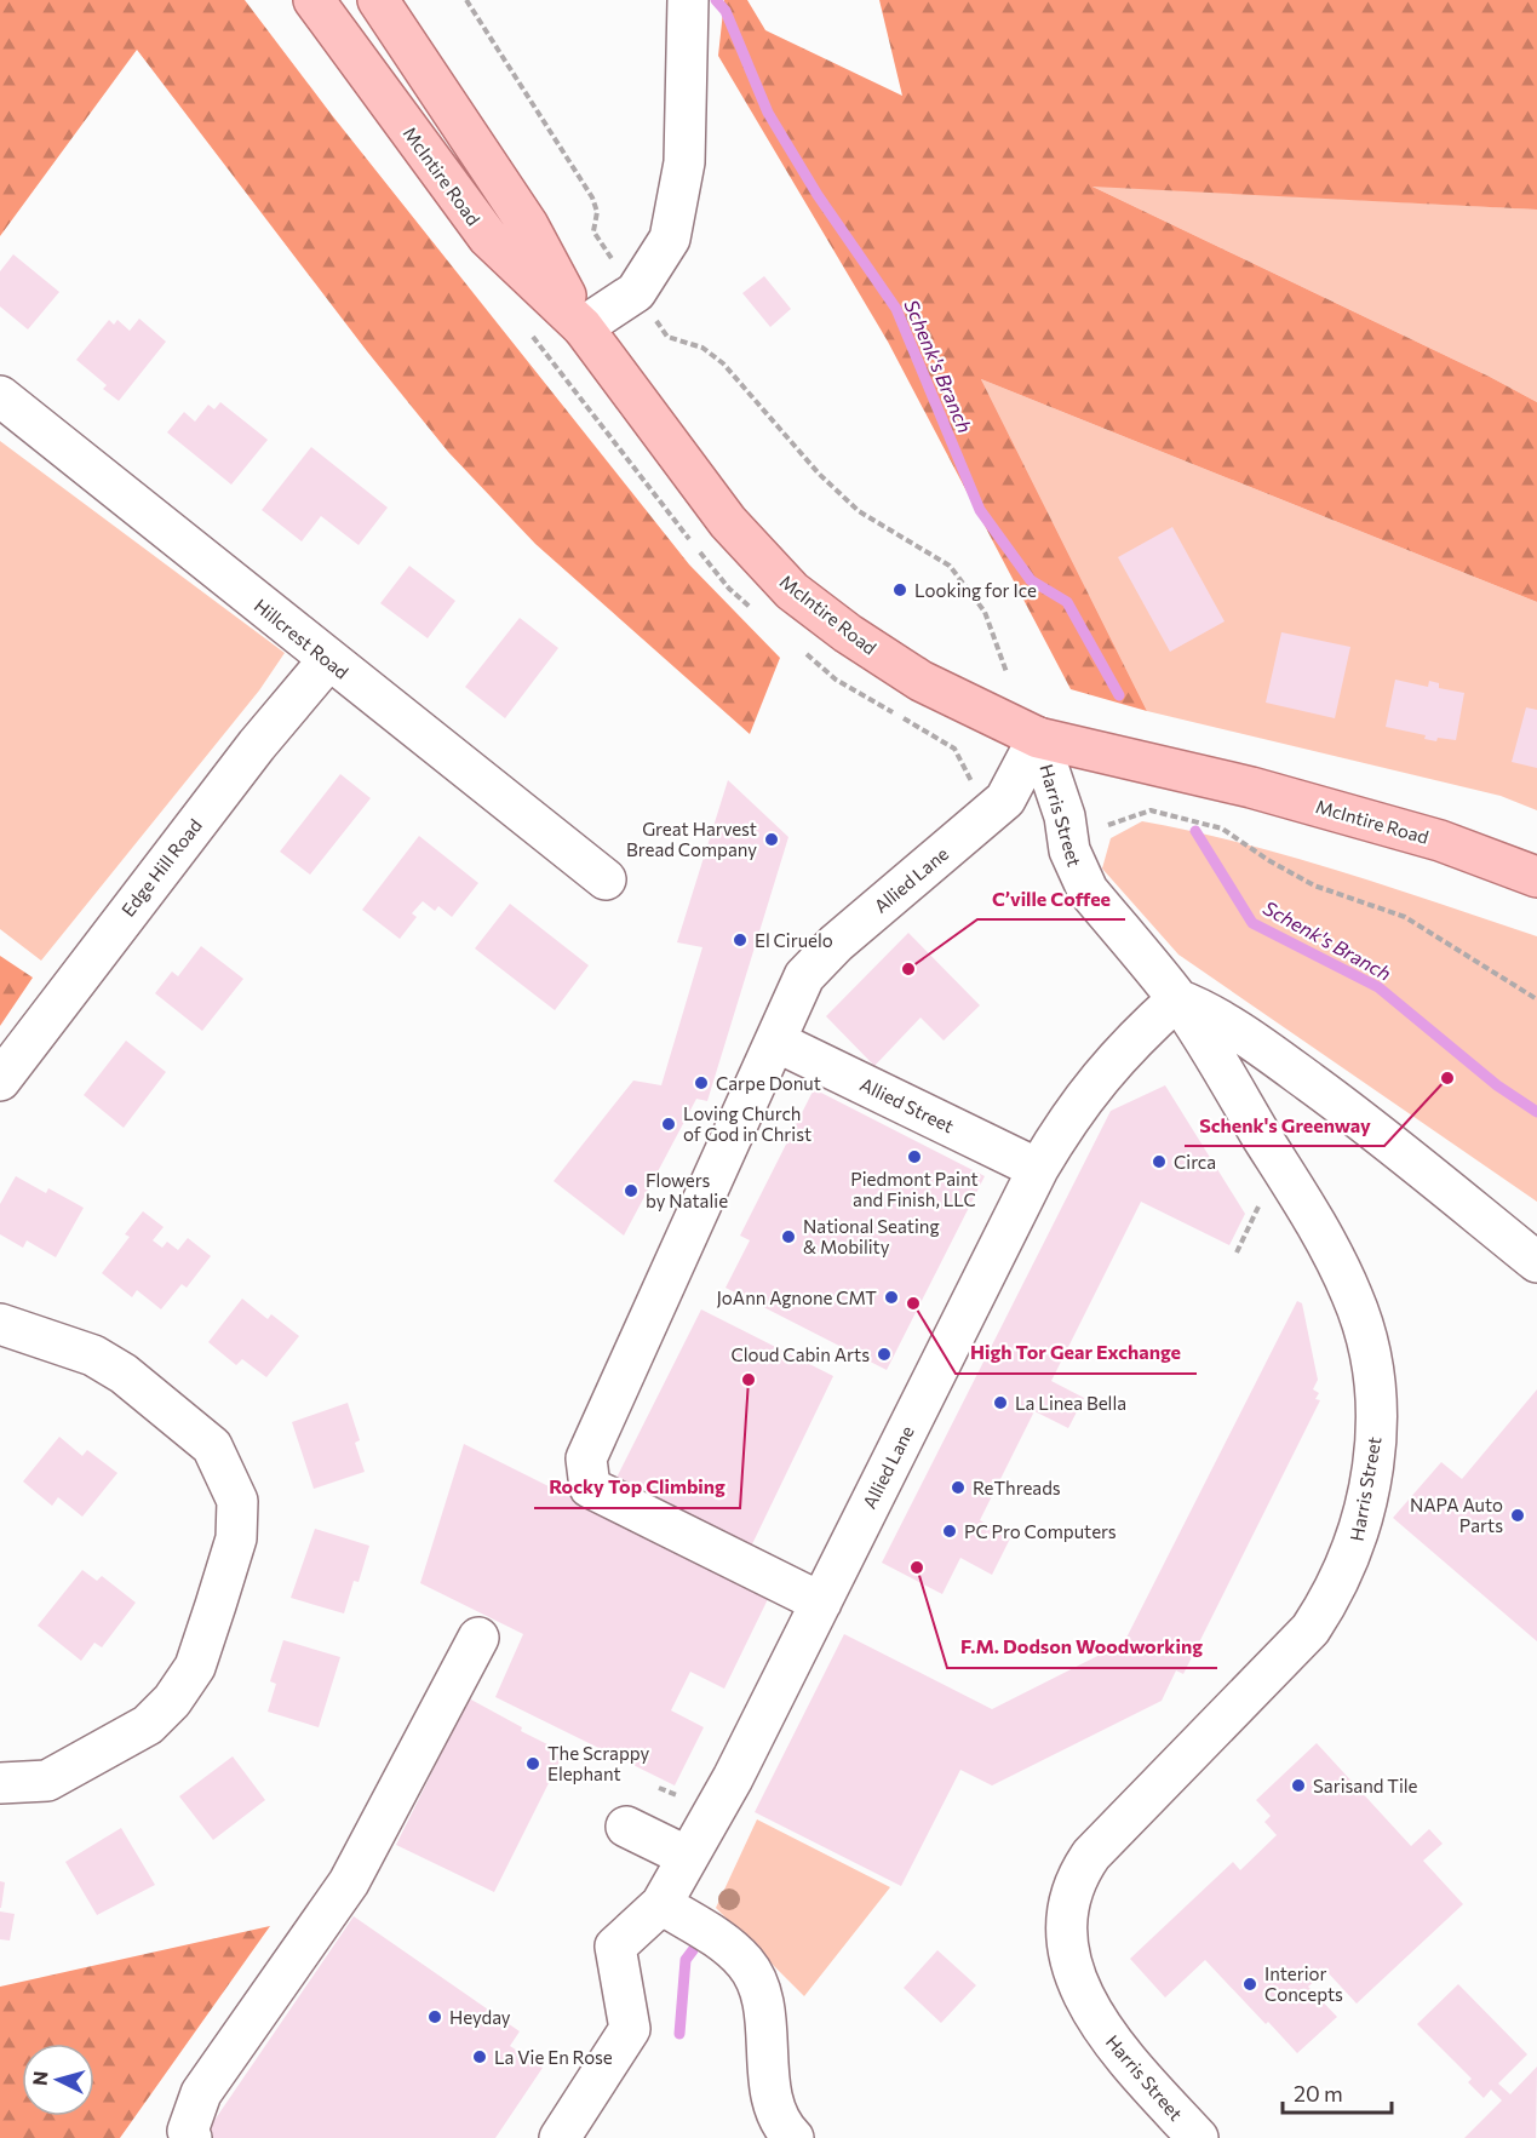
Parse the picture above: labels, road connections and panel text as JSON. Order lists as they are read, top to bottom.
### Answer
{
  "streets": {
    "main road": ["McIntire Road"],
    "street": [
      "Hillcrest Road",
      "Harris Street",
      "Edge Hill Road",
      "Allied Lane",
      "Allied Street"
    ]
  },
  "crossings": [
    ["McIntire Road", "Harris Street"],
    ["McIntire Road", "Allied Lane"],
    ["Hillcrest Road", "Edge Hill Road"],
    ["Harris Street", "Allied Lane"],
    ["Allied Lane", "Allied Street"]
  ],
  "water": ["Schenk's Branch"],
  "places": [
    "Looking for Ice",
    "Great Harvest Bread Company",
    "El Ciruelo",
    "C’ville Coffee",
    "Schenk's Greenway",
    "Carpe Donut",
    "Loving Church of God in Christ",
    "Piedmont Paint and Finish, LLC",
    "Circa",
    "Flowers by Natalie",
    "National Seating & Mobility",
    "JoAnn Agnone CMT",
    "High Tor Gear Exchange",
    "Cloud Cabin Arts",
    "Rocky Top Climbing",
    "La Linea Bella",
    "ReThreads",
    "NAPA Auto Parts",
    "PC Pro Computers",
    "F.M. Dodson Woodworking",
    "The Scrappy Elephant",
    "Sarisand Tile",
    "Interior Concepts",
    "Heyday",
    "La Vie En Rose"
  ],
  "scale_bar": "20 m",
  "north": "left"
}
